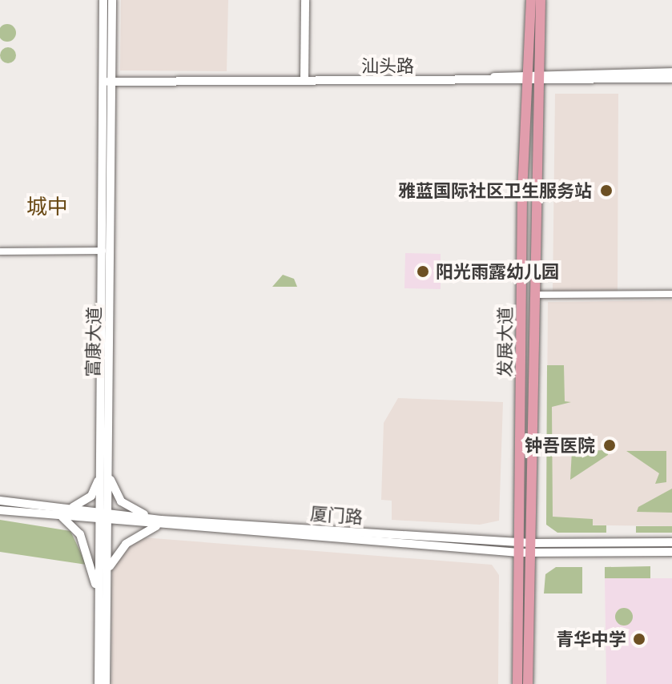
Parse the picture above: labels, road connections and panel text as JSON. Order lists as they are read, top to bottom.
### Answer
{
  "streets": {
    "main road": ["发展大道"],
    "street": ["汕头路", "富康大道", "厦门路"]
  },
  "crossings": [
    ["汕头路", "富康大道"],
    ["汕头路", "发展大道"],
    ["富康大道", "厦门路"],
    ["发展大道", "厦门路"]
  ],
  "districts": ["城中"],
  "places": [
    "雅蓝国际社区卫生服务站",
    "阳光雨露幼儿园",
    "钟吾医院",
    "青华中学"
  ]
}
